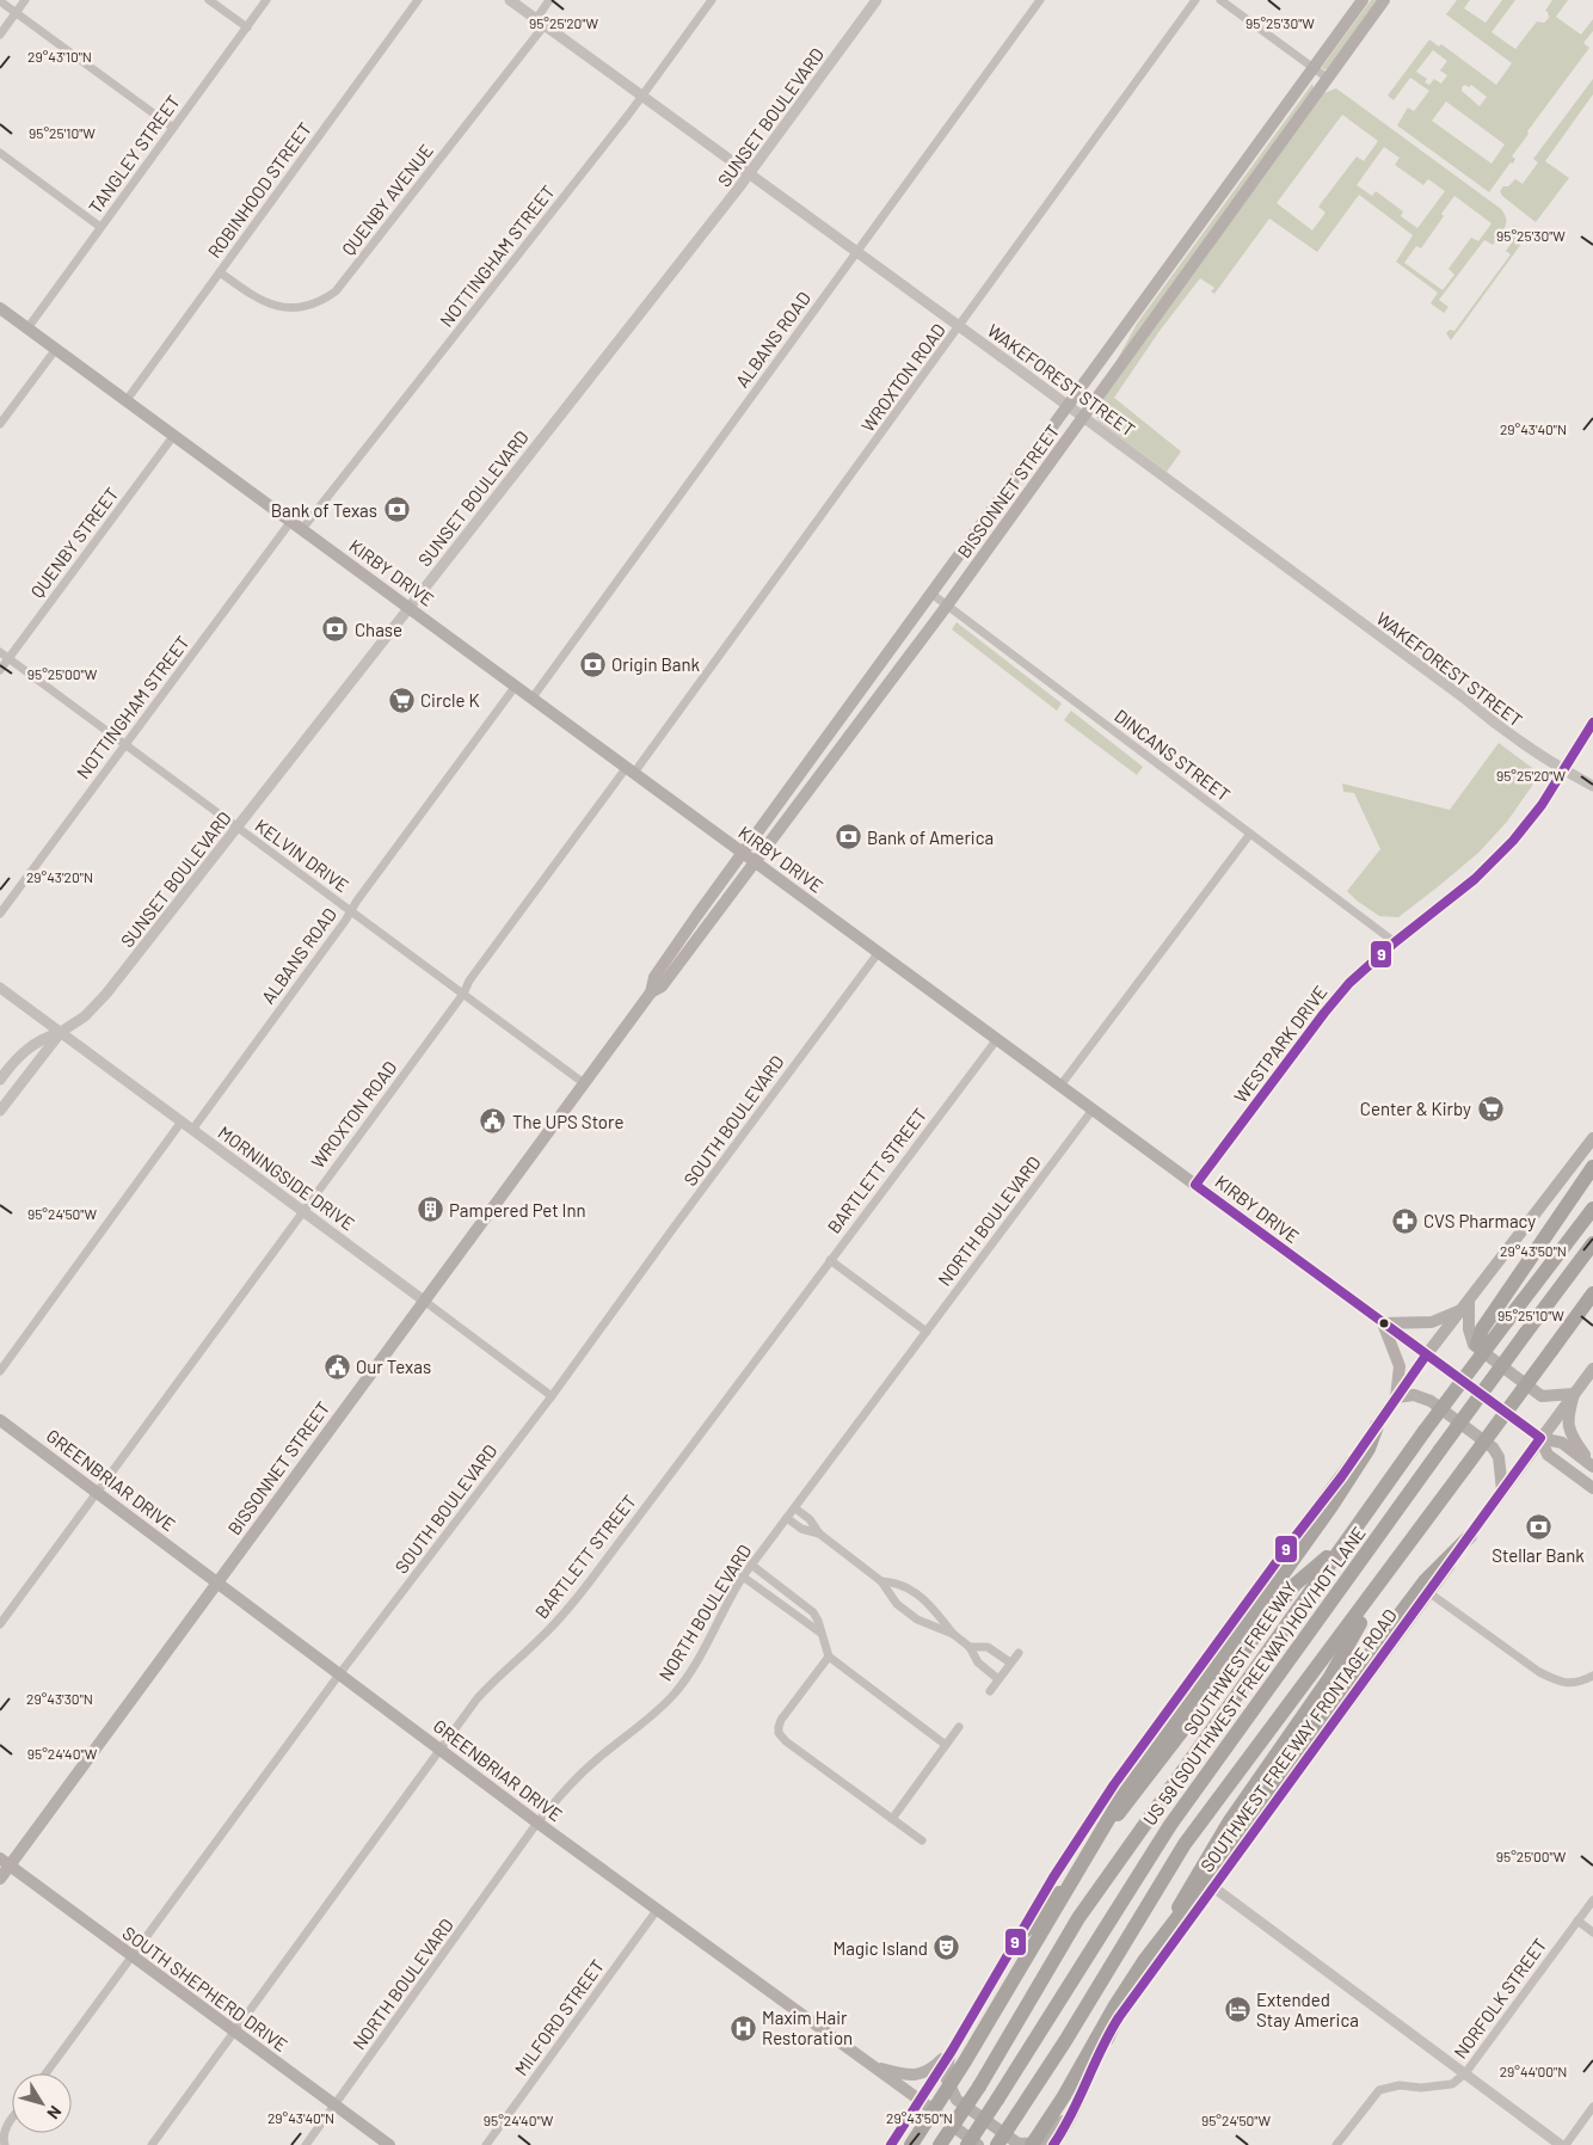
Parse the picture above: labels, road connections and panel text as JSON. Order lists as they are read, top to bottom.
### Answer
{
  "streets": {
    "highway": ["SOUTHWEST FREEWAY", "US 59 (SOUTHWEST FREEWAY) HOV/HOT LANE"],
    "main road": [
      "BISSONNET STREET",
      "KIRBY DRIVE",
      "WESTPARK DRIVE",
      "GREENBRIAR DRIVE",
      "SOUTHWEST FREEWAY FRONTAGE ROAD",
      "SOUTH SHEPHERD DRIVE"
    ],
    "street": [
      "SUNSET BOULEVARD",
      "TANGLEY STREET",
      "ROBINHOOD STREET",
      "QUENBY AVENUE",
      "NOTTINGHAM STREET",
      "ALBANS ROAD",
      "WROXTON ROAD",
      "WAKEFOREST STREET",
      "QUENBY STREET",
      "DINCANS STREET",
      "KELVIN DRIVE",
      "SOUTH BOULEVARD",
      "BARTLETT STREET",
      "MORNINGSIDE DRIVE",
      "NORTH BOULEVARD",
      "NORFOLK STREET",
      "MILFORD STREET"
    ]
  },
  "crossings": [
    ["SUNSET BOULEVARD", "WAKEFOREST STREET"],
    ["SUNSET BOULEVARD", "KIRBY DRIVE"],
    ["SUNSET BOULEVARD", "KELVIN DRIVE"],
    ["SUNSET BOULEVARD", "MORNINGSIDE DRIVE"],
    ["TANGLEY STREET", "KIRBY DRIVE"],
    ["ROBINHOOD STREET", "QUENBY AVENUE"],
    ["ROBINHOOD STREET", "KIRBY DRIVE"],
    ["QUENBY AVENUE", "WAKEFOREST STREET"],
    ["NOTTINGHAM STREET", "WAKEFOREST STREET"],
    ["NOTTINGHAM STREET", "KIRBY DRIVE"],
    ["NOTTINGHAM STREET", "KELVIN DRIVE"],
    ["ALBANS ROAD", "WAKEFOREST STREET"],
    ["ALBANS ROAD", "KIRBY DRIVE"],
    ["ALBANS ROAD", "KELVIN DRIVE"],
    ["ALBANS ROAD", "MORNINGSIDE DRIVE"],
    ["WROXTON ROAD", "WAKEFOREST STREET"],
    ["WROXTON ROAD", "KIRBY DRIVE"],
    ["WROXTON ROAD", "KELVIN DRIVE"],
    ["WROXTON ROAD", "MORNINGSIDE DRIVE"],
    ["WROXTON ROAD", "GREENBRIAR DRIVE"],
    ["WAKEFOREST STREET", "BISSONNET STREET"],
    ["WAKEFOREST STREET", "WESTPARK DRIVE"],
    ["BISSONNET STREET", "KIRBY DRIVE"],
    ["BISSONNET STREET", "DINCANS STREET"],
    ["BISSONNET STREET", "KELVIN DRIVE"],
    ["BISSONNET STREET", "MORNINGSIDE DRIVE"],
    ["BISSONNET STREET", "GREENBRIAR DRIVE"],
    ["BISSONNET STREET", "SOUTH SHEPHERD DRIVE"],
    ["QUENBY STREET", "KIRBY DRIVE"],
    ["QUENBY STREET", "KELVIN DRIVE"],
    ["KIRBY DRIVE", "WESTPARK DRIVE"],
    ["KIRBY DRIVE", "SOUTH BOULEVARD"],
    ["KIRBY DRIVE", "BARTLETT STREET"],
    ["KIRBY DRIVE", "NORTH BOULEVARD"],
    ["KIRBY DRIVE", "SOUTHWEST FREEWAY FRONTAGE ROAD"],
    ["DINCANS STREET", "WESTPARK DRIVE"],
    ["SOUTH BOULEVARD", "MORNINGSIDE DRIVE"],
    ["SOUTH BOULEVARD", "GREENBRIAR DRIVE"],
    ["SOUTH BOULEVARD", "SOUTH SHEPHERD DRIVE"],
    ["BARTLETT STREET", "GREENBRIAR DRIVE"],
    ["BARTLETT STREET", "SOUTH SHEPHERD DRIVE"],
    ["NORTH BOULEVARD", "GREENBRIAR DRIVE"],
    ["NORTH BOULEVARD", "SOUTH SHEPHERD DRIVE"],
    ["GREENBRIAR DRIVE", "MILFORD STREET"]
  ],
  "places": {
    "bank": [
      "Bank of Texas",
      "Chase",
      "Origin Bank",
      "Bank of America",
      "Stellar Bank"
    ],
    "supermarket": ["Circle K", "Center & Kirby"],
    "public building": ["The UPS Store", "Our Texas"],
    "building": ["Pampered Pet Inn"],
    "pharmacy": ["CVS Pharmacy"],
    "theatre": ["Magic Island"],
    "hotel": ["Extended Stay America"],
    "hospital": ["Maxim Hair Restoration"]
  },
  "lines": ["transit line 9"],
  "north": "bottom right",
  "coordinates": [
    "95°25'20\"W",
    "95°25'30\"W",
    "29°43'10\"N",
    "95°25'10\"W",
    "29°43'40\"N",
    "95°25'00\"W",
    "29°43'20\"N",
    "95°24'50\"W",
    "29°43'50\"N",
    "29°43'30\"N",
    "95°24'40\"W",
    "29°44'00\"N"
  ]
}
